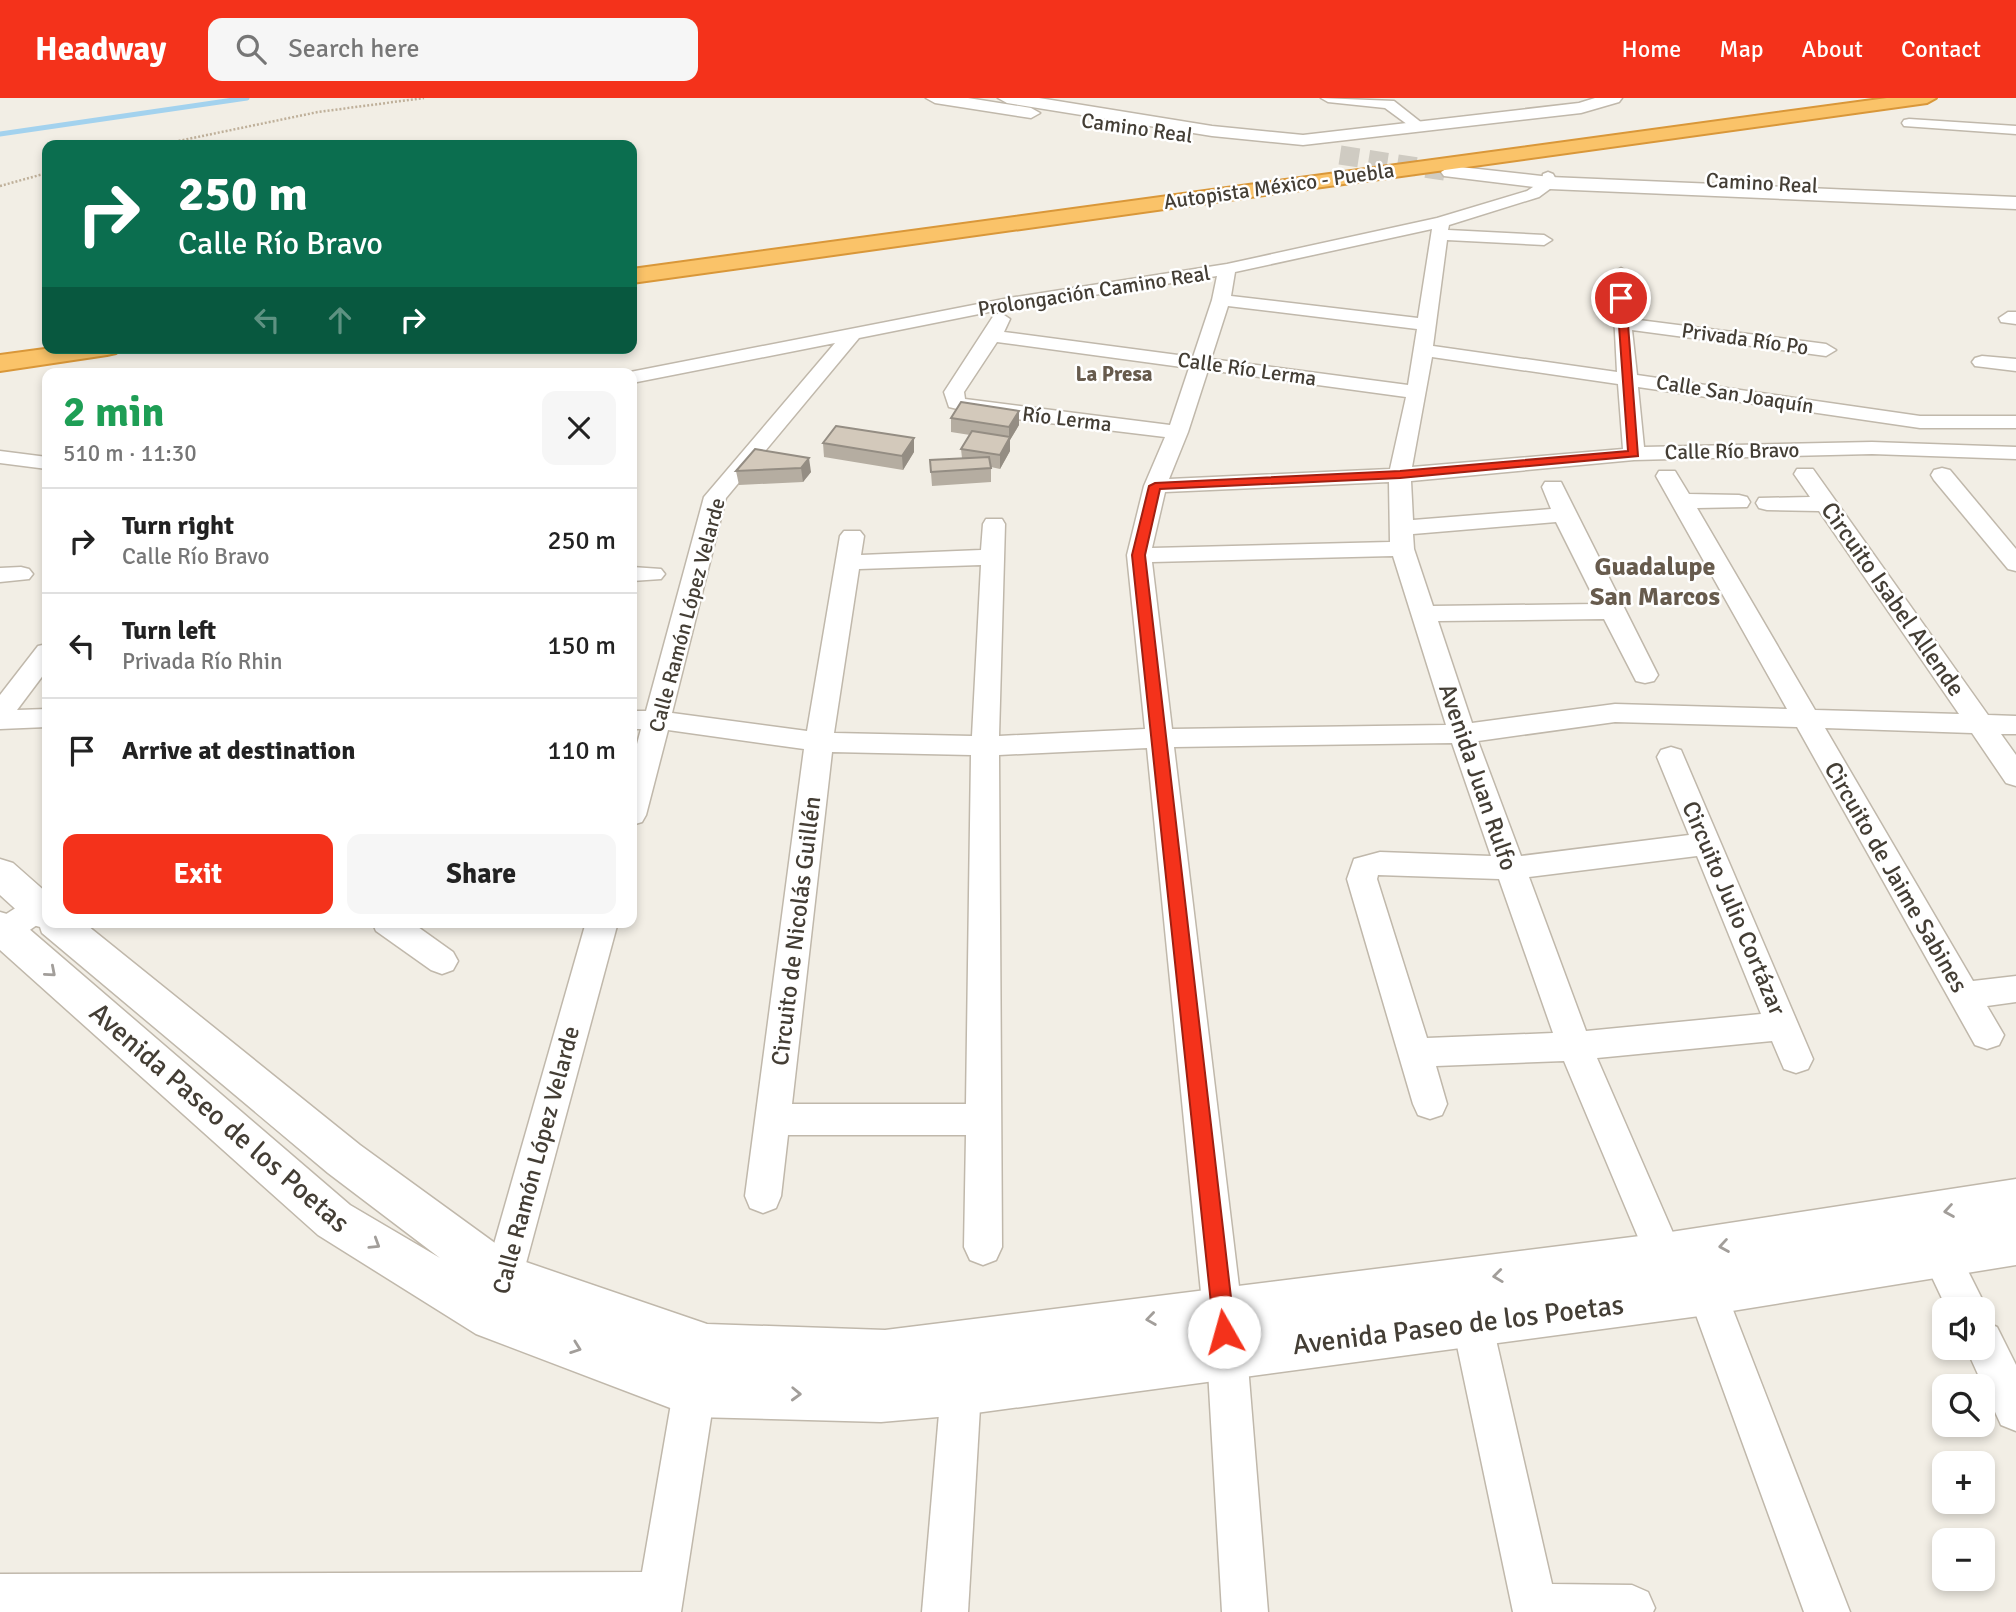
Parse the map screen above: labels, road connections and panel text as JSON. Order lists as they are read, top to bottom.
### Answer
{
  "streets": {
    "highway": ["Autopista México - Puebla"],
    "street": [
      "Camino Real",
      "Prolongación Camino Real",
      "Privada Río Po",
      "Calle Río Lerma",
      "Calle San Joaquín",
      "Río Lerma",
      "Calle Río Bravo",
      "Circuito Isabel Allende",
      "Calle Ramón López Velarde",
      "Avenida Juan Rulfo",
      "Circuito de Jaime Sabines",
      "Circuito Julio Cortázar",
      "Circuito de Nicolás Guillén",
      "Avenida Paseo de los Poetas"
    ]
  },
  "crossings": [
    ["Camino Real", "Prolongación Camino Real"],
    ["Prolongación Camino Real", "Calle Ramón López Velarde"],
    ["Prolongación Camino Real", "Avenida Juan Rulfo"],
    ["Calle Río Lerma", "Río Lerma"],
    ["Calle Río Lerma", "Avenida Juan Rulfo"],
    ["Calle San Joaquín", "Avenida Juan Rulfo"],
    ["Calle Río Bravo", "Avenida Juan Rulfo"],
    ["Calle Ramón López Velarde", "Avenida Paseo de los Poetas"],
    ["Avenida Juan Rulfo", "Avenida Paseo de los Poetas"]
  ],
  "districts": ["La Presa", "Guadalupe San Marcos"],
  "page": {
    "header": "Headway",
    "search": "Search here",
    "nav": [
      "Home",
      "Map",
      "About",
      "Contact"
    ],
    "turn": ["250 m", "Calle Río Bravo"],
    "heading": ["2 min", "510 m · 11:30"],
    "list": [
      {
        "name": "Turn right",
        "note": "Calle Río Bravo",
        "value": "250 m"
      },
      {
        "name": "Turn left",
        "note": "Privada Río Rhin",
        "value": "150 m"
      },
      {
        "name": "Arrive at destination",
        "value": "110 m"
      }
    ],
    "buttons": ["Exit", "Share"],
    "map_buttons": ["+", "−"]
  }
}
